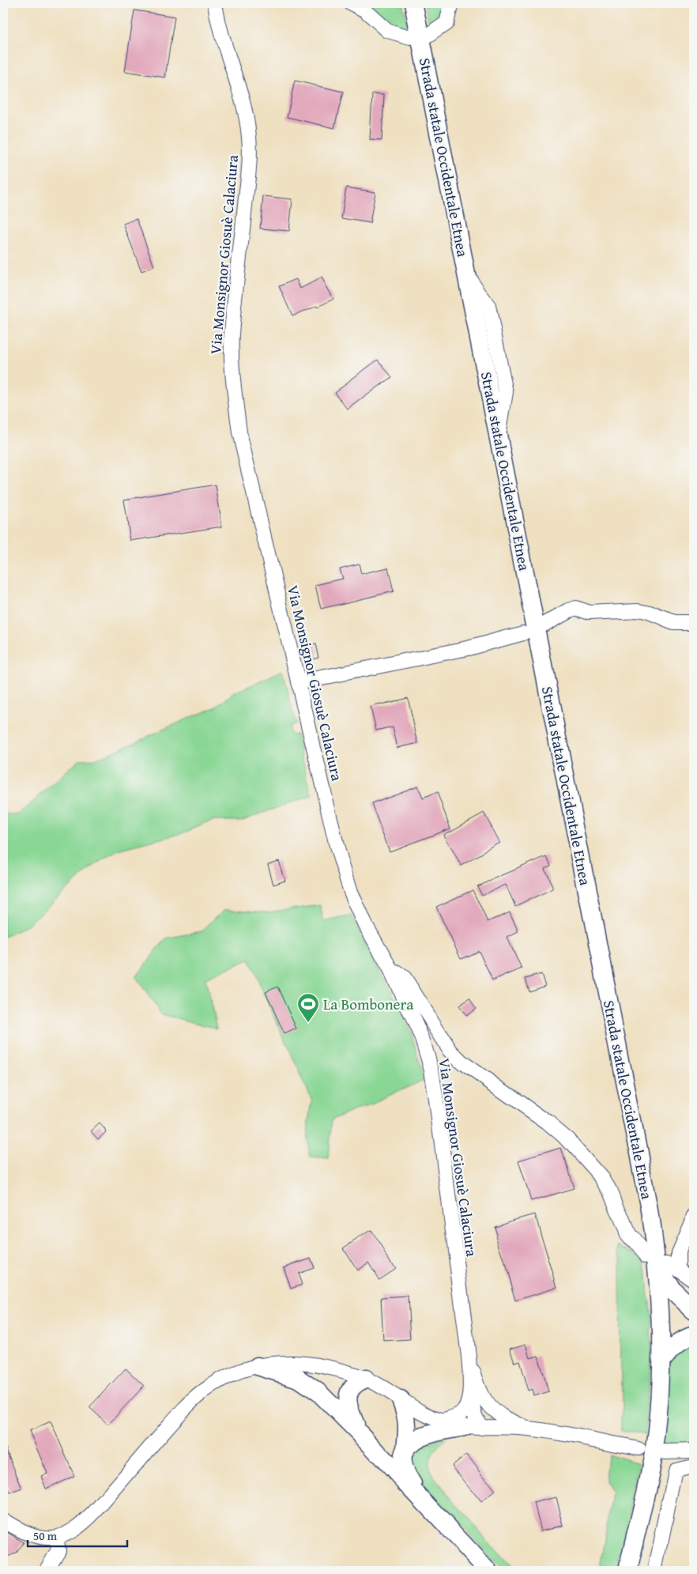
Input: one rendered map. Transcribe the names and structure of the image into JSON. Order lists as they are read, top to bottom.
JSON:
{
  "streets": {
    "main road": ["Strada statale Occidentale Etnea"],
    "street": ["Via Monsignor Giosuè Calaciura"]
  },
  "places": {
    "sports": ["La Bombonera"]
  },
  "scale_bar": "50 m"
}
